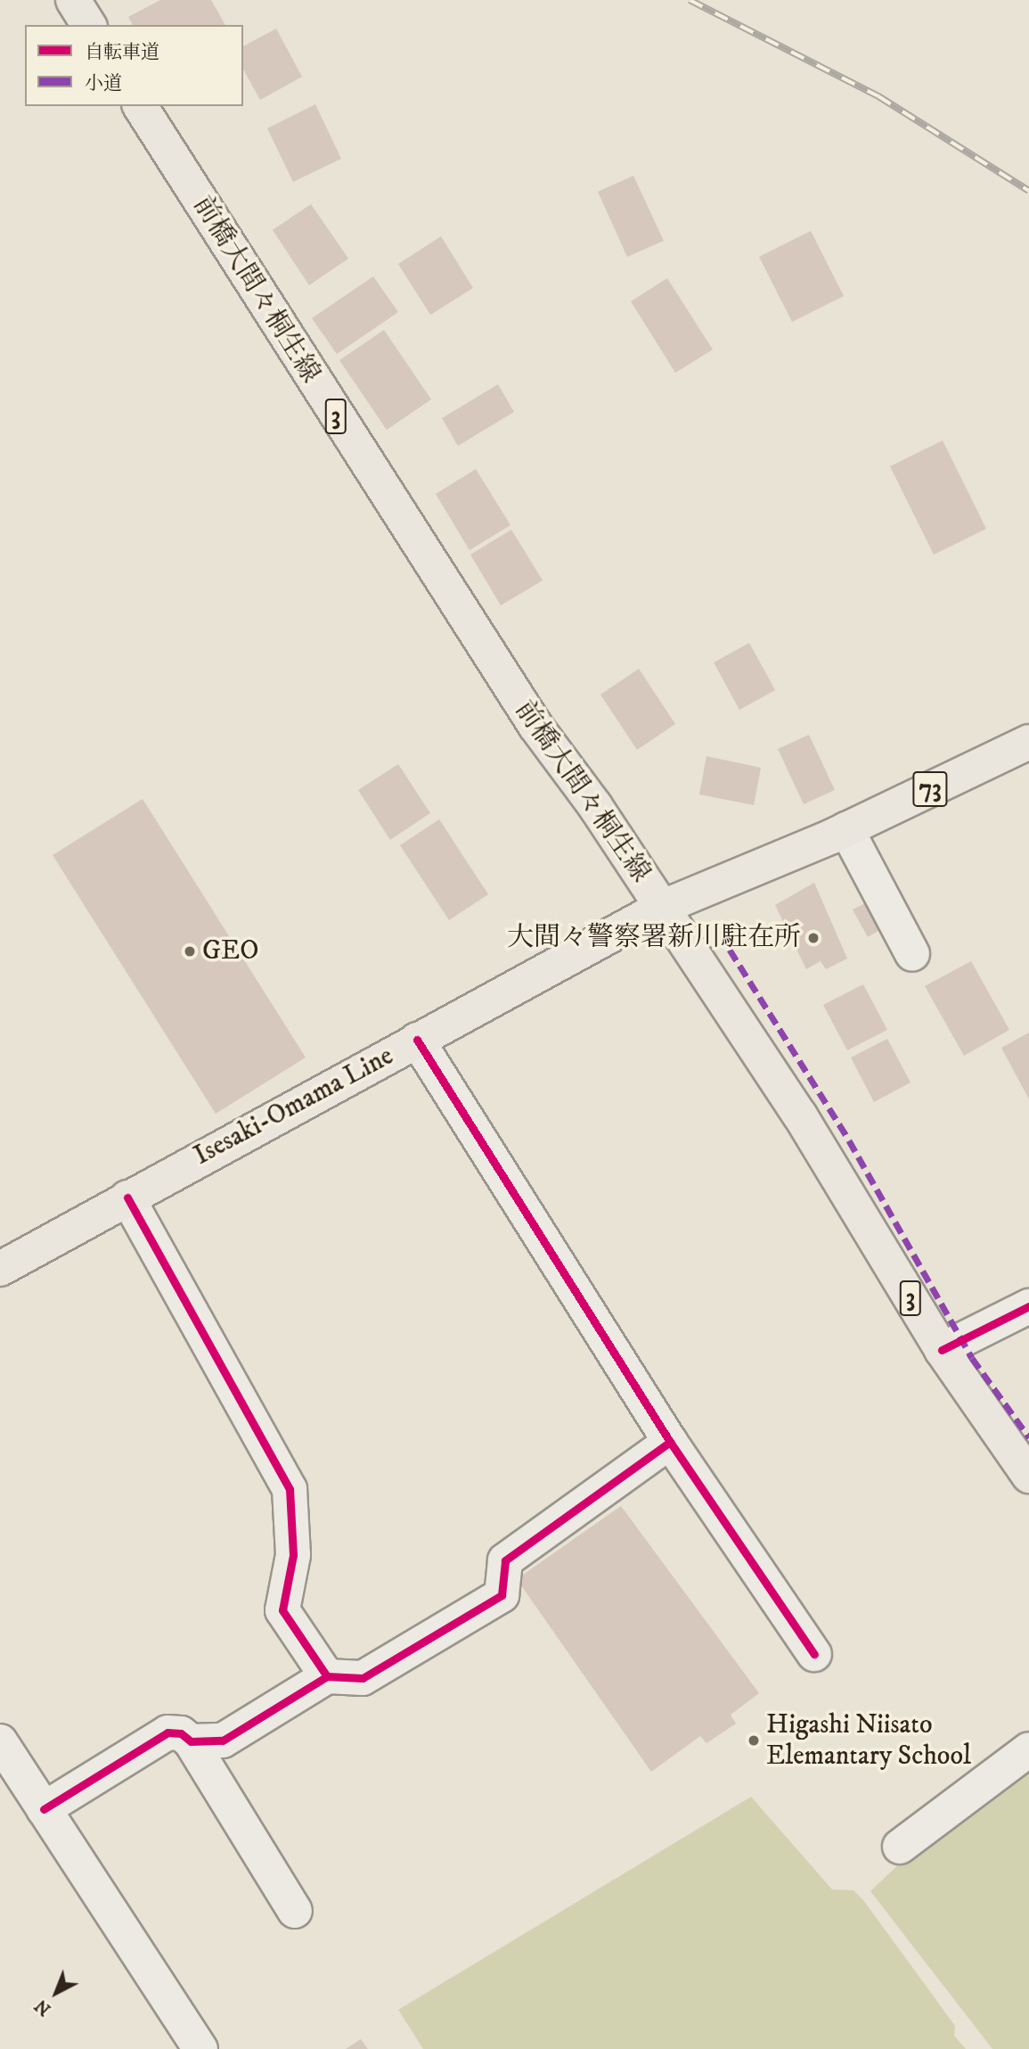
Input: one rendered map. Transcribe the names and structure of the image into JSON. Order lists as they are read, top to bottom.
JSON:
{
  "streets": {
    "main road": [
      "前橋大間々桐生線",
      "3",
      "73",
      "Isesaki-Omama Line"
    ]
  },
  "crossings": [
    ["前橋大間々桐生線", "Isesaki-Omama Line"]
  ],
  "places": ["大間々警察署新川駐在所", "GEO", "Higashi Niisato Elemantary School"],
  "legend": ["自転車道", "小道"],
  "north": "bottom left"
}
